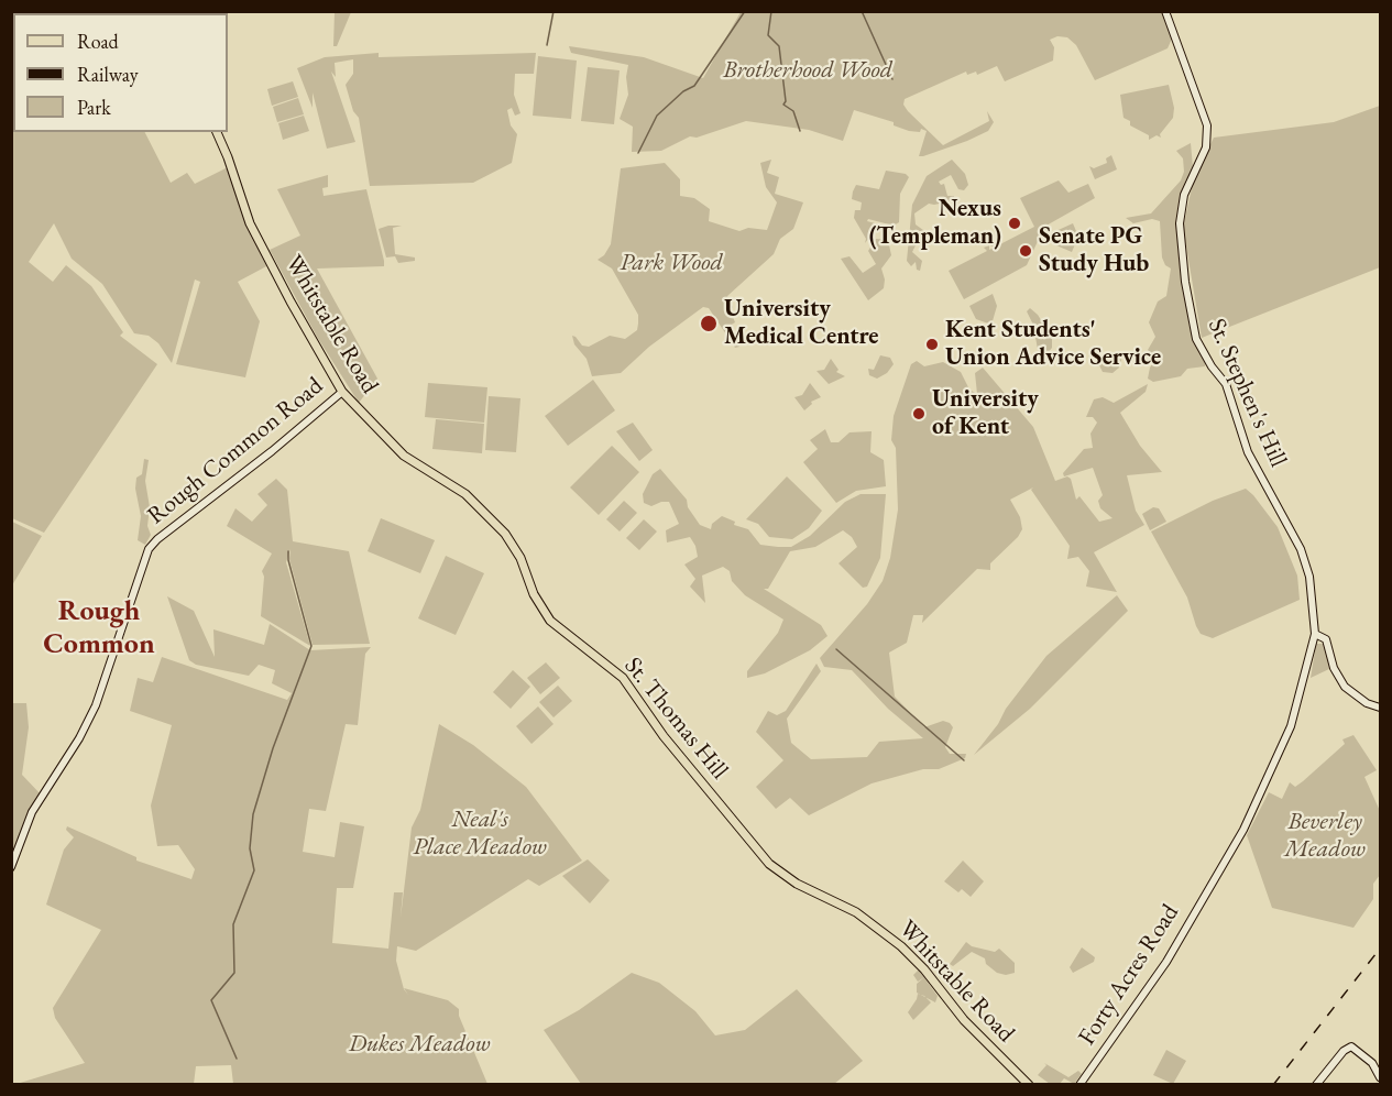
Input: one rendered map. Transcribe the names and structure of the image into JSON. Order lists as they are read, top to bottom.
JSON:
{
  "streets": {
    "main road": ["Whitstable Road", "St. Thomas Hill"],
    "street": ["St. Stephen's Hill", "Rough Common Road", "Forty Acres Road"]
  },
  "crossings": [
    ["Whitstable Road", "Rough Common Road"],
    ["Whitstable Road", "St. Thomas Hill"],
    ["St. Stephen's Hill", "Forty Acres Road"]
  ],
  "districts": ["Rough Common"],
  "parks": [
    "Brotherhood Wood",
    "Park Wood",
    "Neal's Place Meadow",
    "Beverley Meadow",
    "Dukes Meadow"
  ],
  "places": [
    "Nexus (Templeman)",
    "Senate PG Study Hub",
    "University Medical Centre",
    "Kent Students' Union Advice Service",
    "University of Kent"
  ],
  "legend": ["Road", "Railway", "Park"]
}
